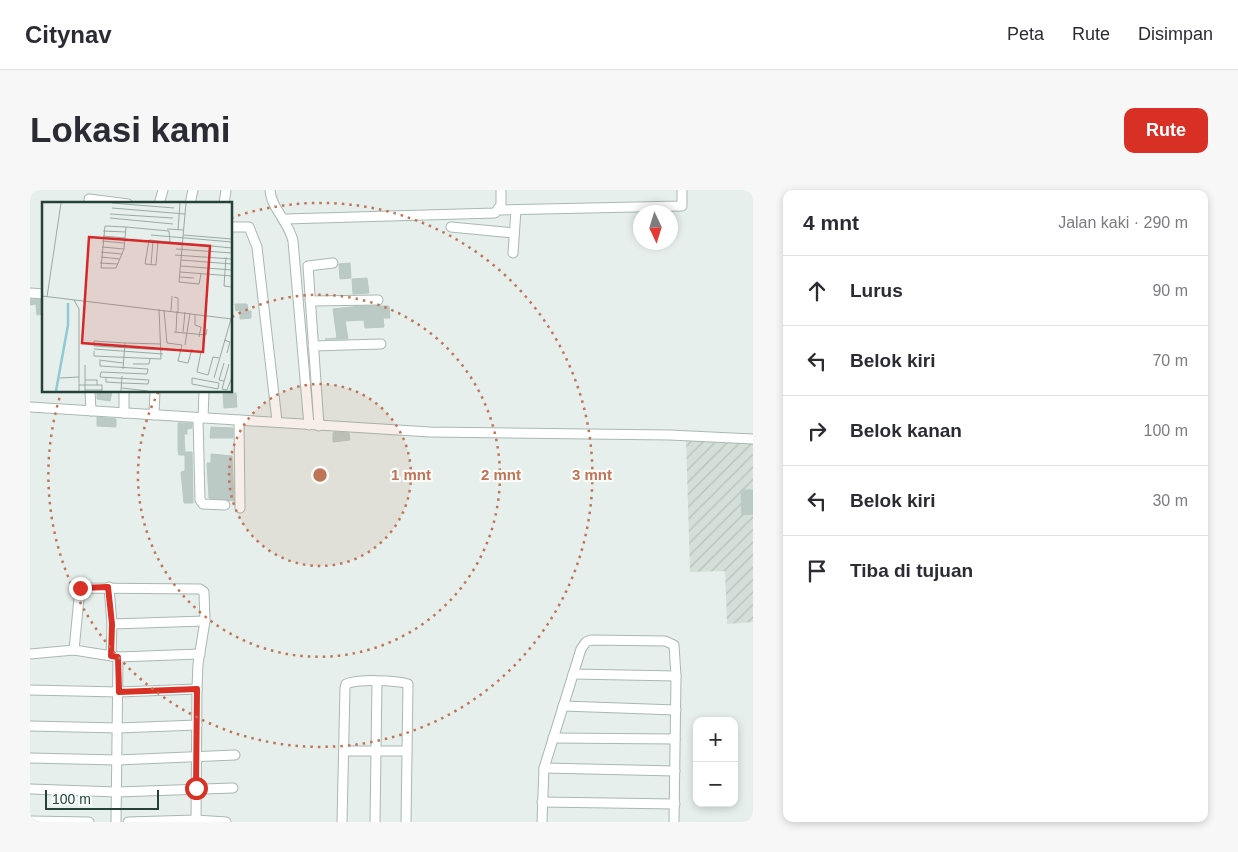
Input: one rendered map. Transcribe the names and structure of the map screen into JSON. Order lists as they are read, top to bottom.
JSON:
{
  "scale_bar": "100 m",
  "north": "bottom",
  "page": {
    "header": "Citynav",
    "nav": ["Peta", "Rute", "Disimpan"],
    "buttons": "Rute",
    "title": "Lokasi kami",
    "heading": ["4 mnt", "Jalan kaki · 290 m"],
    "list": [
      ["Lurus", "90 m"],
      ["Belok kiri", "70 m"],
      ["Belok kanan", "100 m"],
      ["Belok kiri", "30 m"],
      "Tiba di tujuan"
    ],
    "map_buttons": ["+", "−"],
    "scale": "100 m"
  },
  "rings": ["1 mnt", "2 mnt", "3 mnt"]
}
